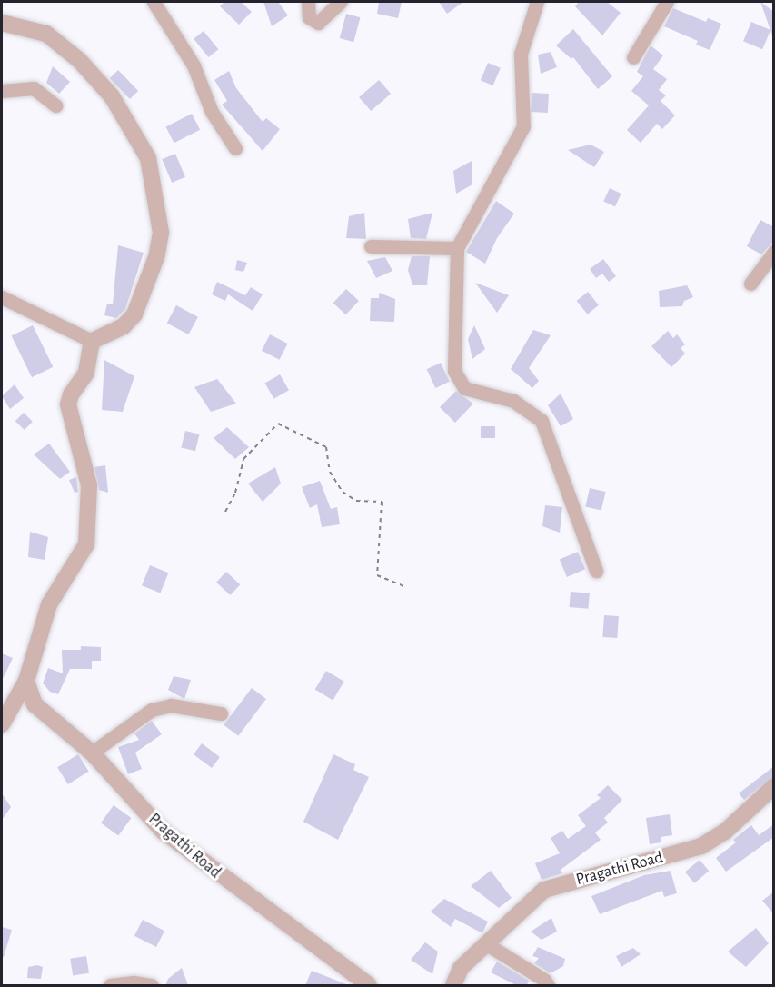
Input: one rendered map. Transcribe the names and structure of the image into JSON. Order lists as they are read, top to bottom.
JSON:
{
  "streets": {
    "street": ["Pragathi Road"]
  }
}
